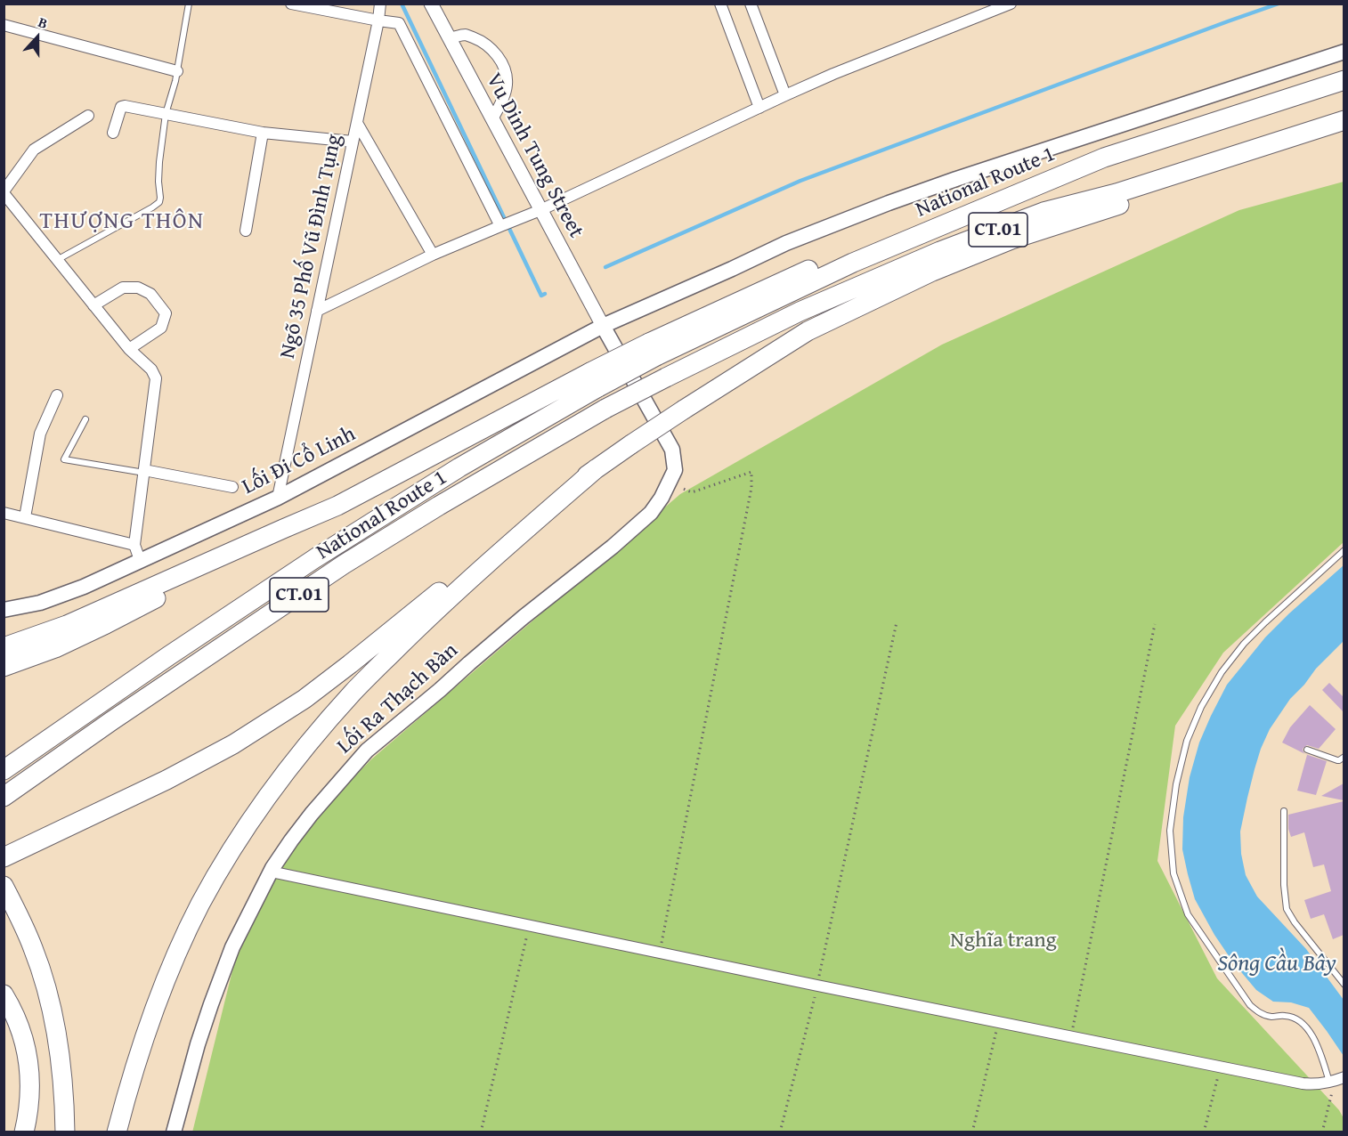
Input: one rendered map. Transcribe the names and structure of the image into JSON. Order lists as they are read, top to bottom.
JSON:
{
  "streets": {
    "highway": ["National Route 1", "CT.01"],
    "main road": ["Lối Đi Cổ Linh", "Lối Ra Thạch Bàn"],
    "street": ["Vu Dinh Tung Street", "Ngõ 35 Phố Vũ Đình Tụng"]
  },
  "crossings": [
    ["Vu Dinh Tung Street", "Lối Đi Cổ Linh"],
    ["Ngõ 35 Phố Vũ Đình Tụng", "Lối Đi Cổ Linh"]
  ],
  "districts": ["THƯỢNG THÔN"],
  "water": ["Sông Cầu Bây"],
  "parks": ["Nghĩa trang"],
  "north": "top"
}
